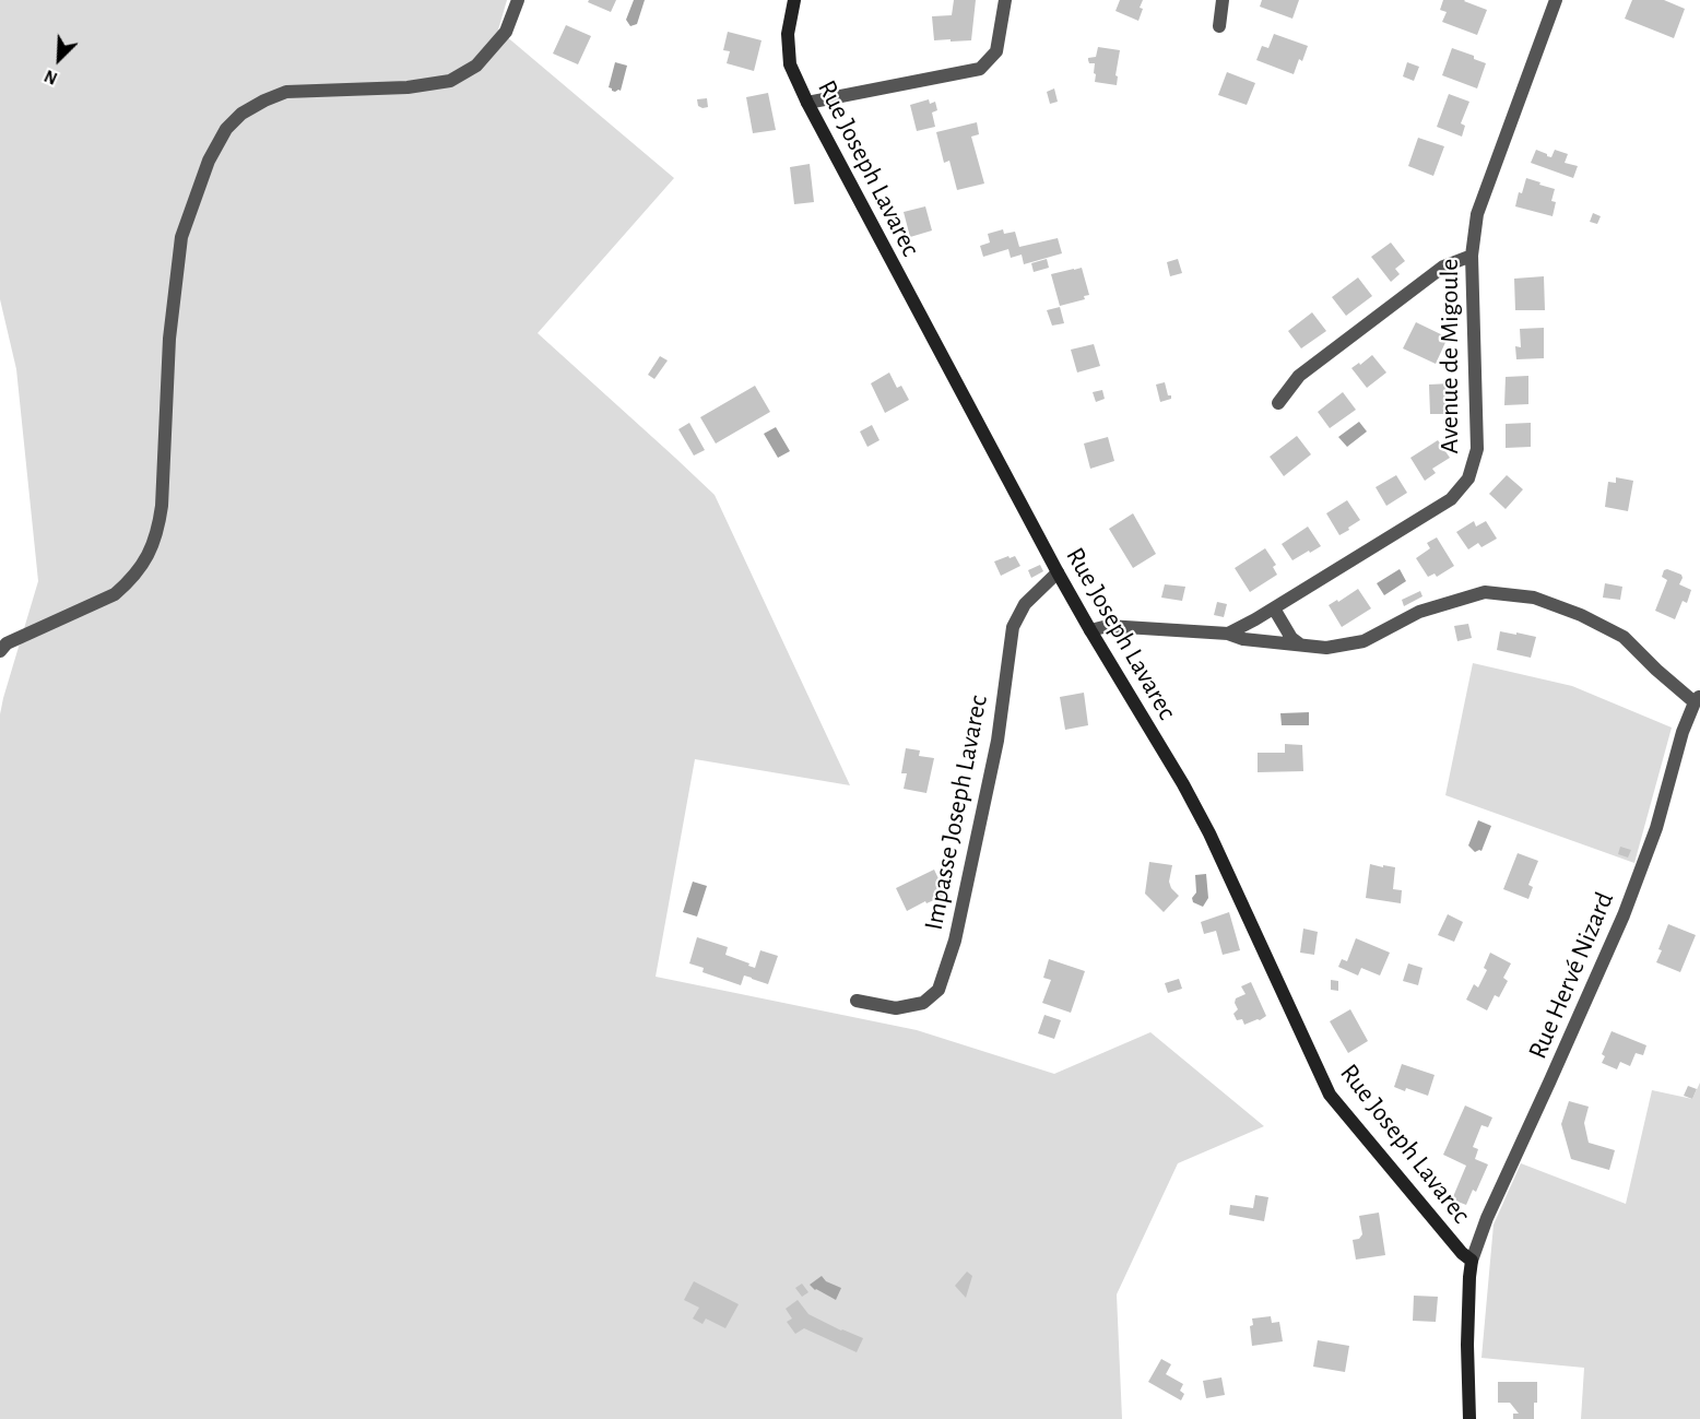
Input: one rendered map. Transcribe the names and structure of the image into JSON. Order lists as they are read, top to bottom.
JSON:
{
  "streets": {
    "street": [
      "Rue Joseph Lavarec",
      "Avenue de Migoule",
      "Impasse Joseph Lavarec",
      "Rue Hervé Nizard"
    ]
  },
  "crossings": [
    ["Rue Joseph Lavarec", "Impasse Joseph Lavarec"],
    ["Rue Joseph Lavarec", "Rue Hervé Nizard"]
  ],
  "north": "bottom left"
}
